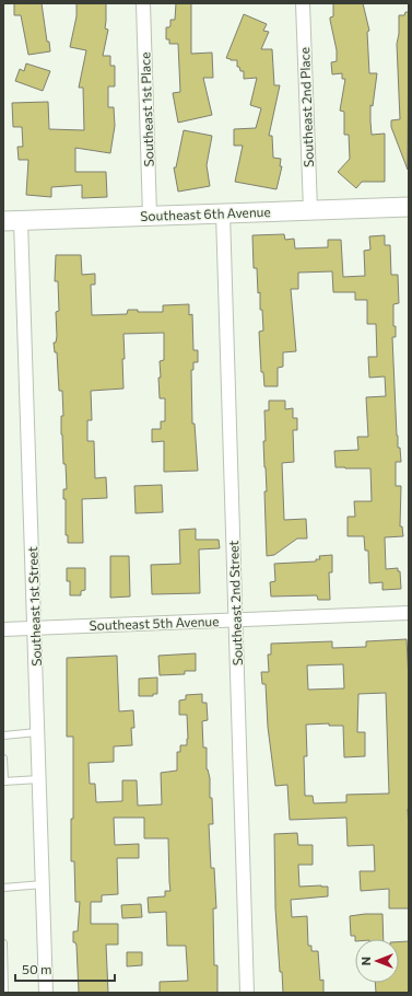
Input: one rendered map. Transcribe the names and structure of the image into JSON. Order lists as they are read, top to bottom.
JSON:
{
  "streets": {
    "street": [
      "Southeast 2nd Place",
      "Southeast 1st Place",
      "Southeast 6th Avenue",
      "Southeast 2nd Street",
      "Southeast 1st Street",
      "Southeast 5th Avenue"
    ]
  },
  "crossings": [
    ["Southeast 2nd Place", "Southeast 6th Avenue"],
    ["Southeast 1st Place", "Southeast 6th Avenue"],
    ["Southeast 6th Avenue", "Southeast 2nd Street"],
    ["Southeast 6th Avenue", "Southeast 1st Street"],
    ["Southeast 2nd Street", "Southeast 5th Avenue"],
    ["Southeast 1st Street", "Southeast 5th Avenue"]
  ],
  "scale_bar": "50 m",
  "north": "left"
}
